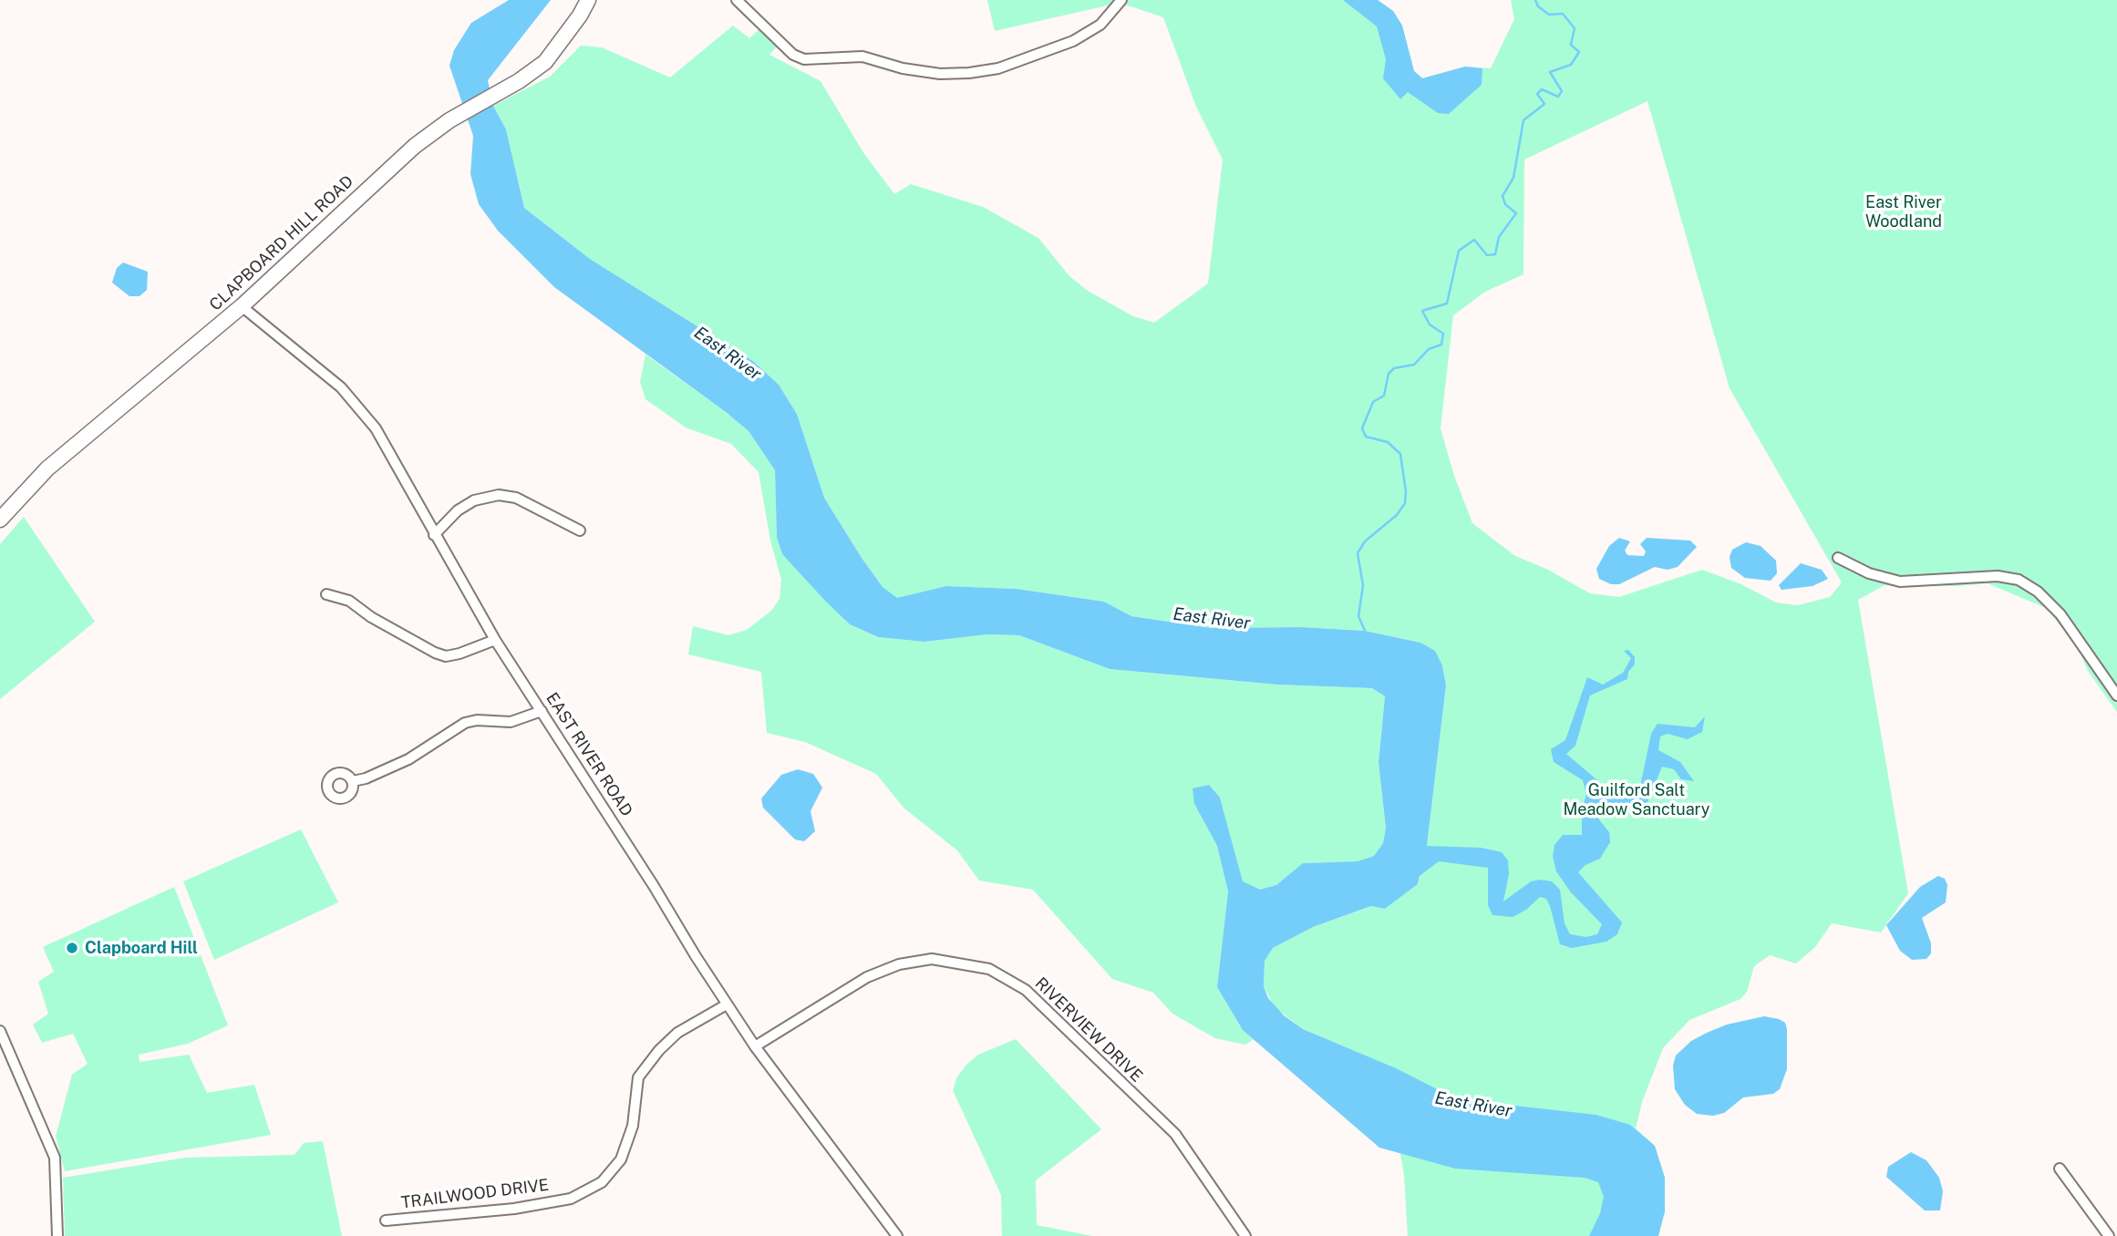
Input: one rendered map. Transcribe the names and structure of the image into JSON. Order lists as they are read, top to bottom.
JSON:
{
  "streets": {
    "street": [
      "CLAPBOARD HILL ROAD",
      "EAST RIVER ROAD",
      "RIVERVIEW DRIVE",
      "TRAILWOOD DRIVE"
    ]
  },
  "crossings": [
    ["CLAPBOARD HILL ROAD", "EAST RIVER ROAD"],
    ["EAST RIVER ROAD", "RIVERVIEW DRIVE"],
    ["EAST RIVER ROAD", "TRAILWOOD DRIVE"]
  ],
  "water": ["East River"],
  "parks": ["East River Woodland", "Guilford Salt Meadow Sanctuary"],
  "places": ["Clapboard Hill"]
}
